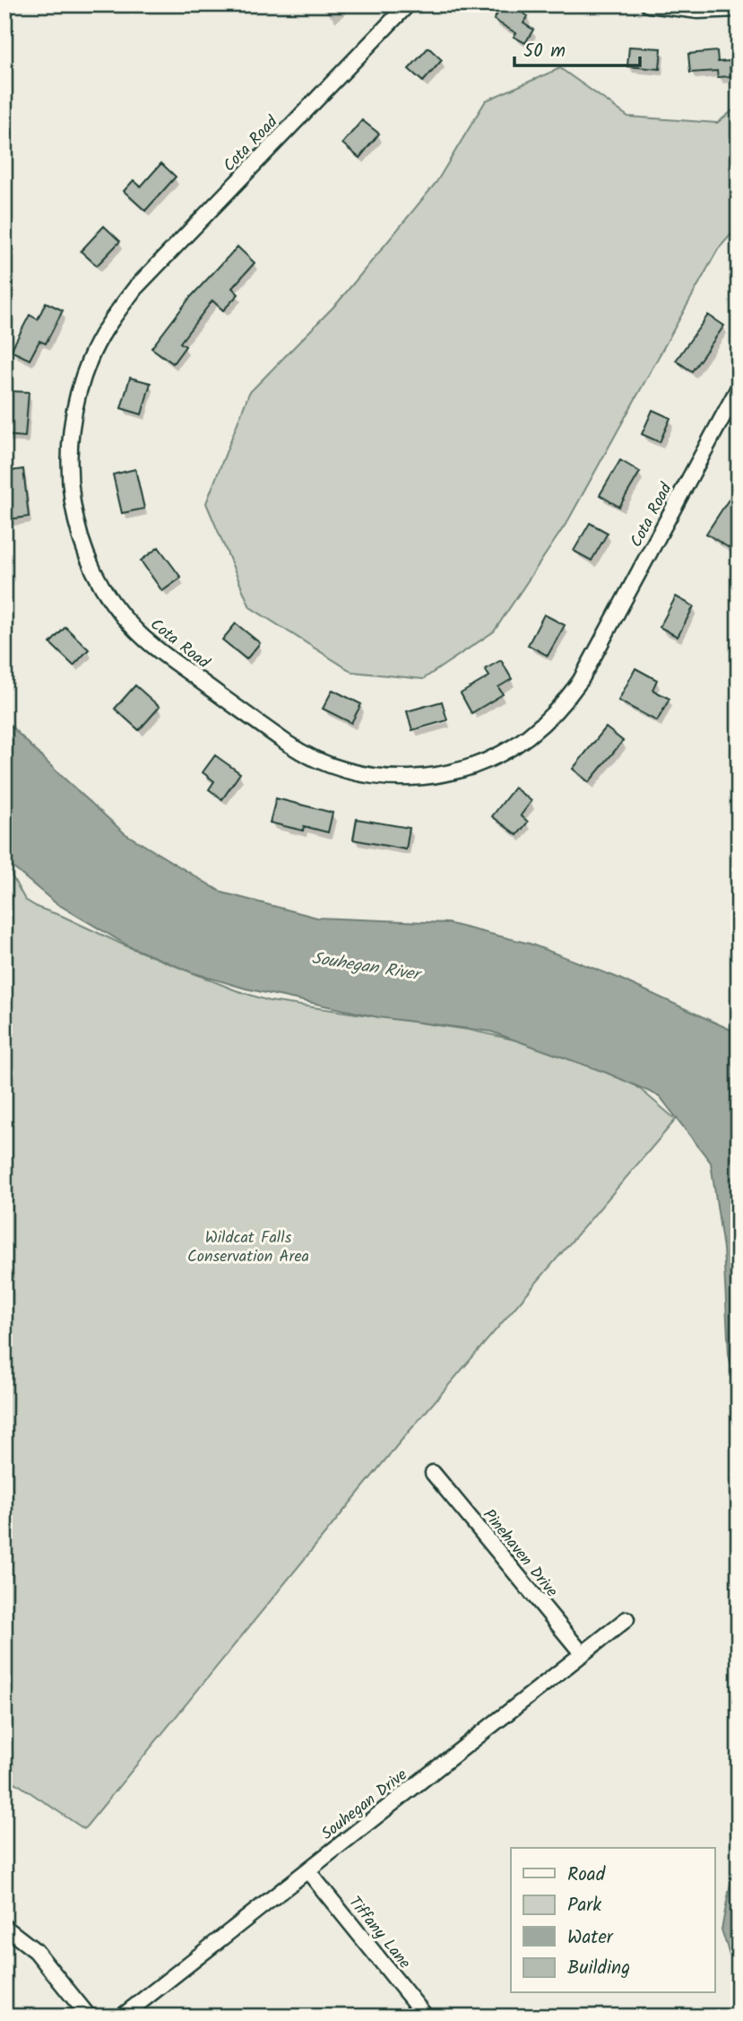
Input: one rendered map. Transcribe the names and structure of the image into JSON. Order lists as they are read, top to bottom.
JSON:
{
  "streets": {
    "street": [
      "Cota Road",
      "Pinehaven Drive",
      "Souhegan Drive",
      "Tiffany Lane"
    ]
  },
  "crossings": [
    ["Pinehaven Drive", "Souhegan Drive"],
    ["Souhegan Drive", "Tiffany Lane"]
  ],
  "water": ["Souhegan River"],
  "parks": ["Wildcat Falls Conservation Area"],
  "legend": [
    "Road",
    "Park",
    "Water",
    "Building"
  ],
  "scale_bar": "50 m"
}
